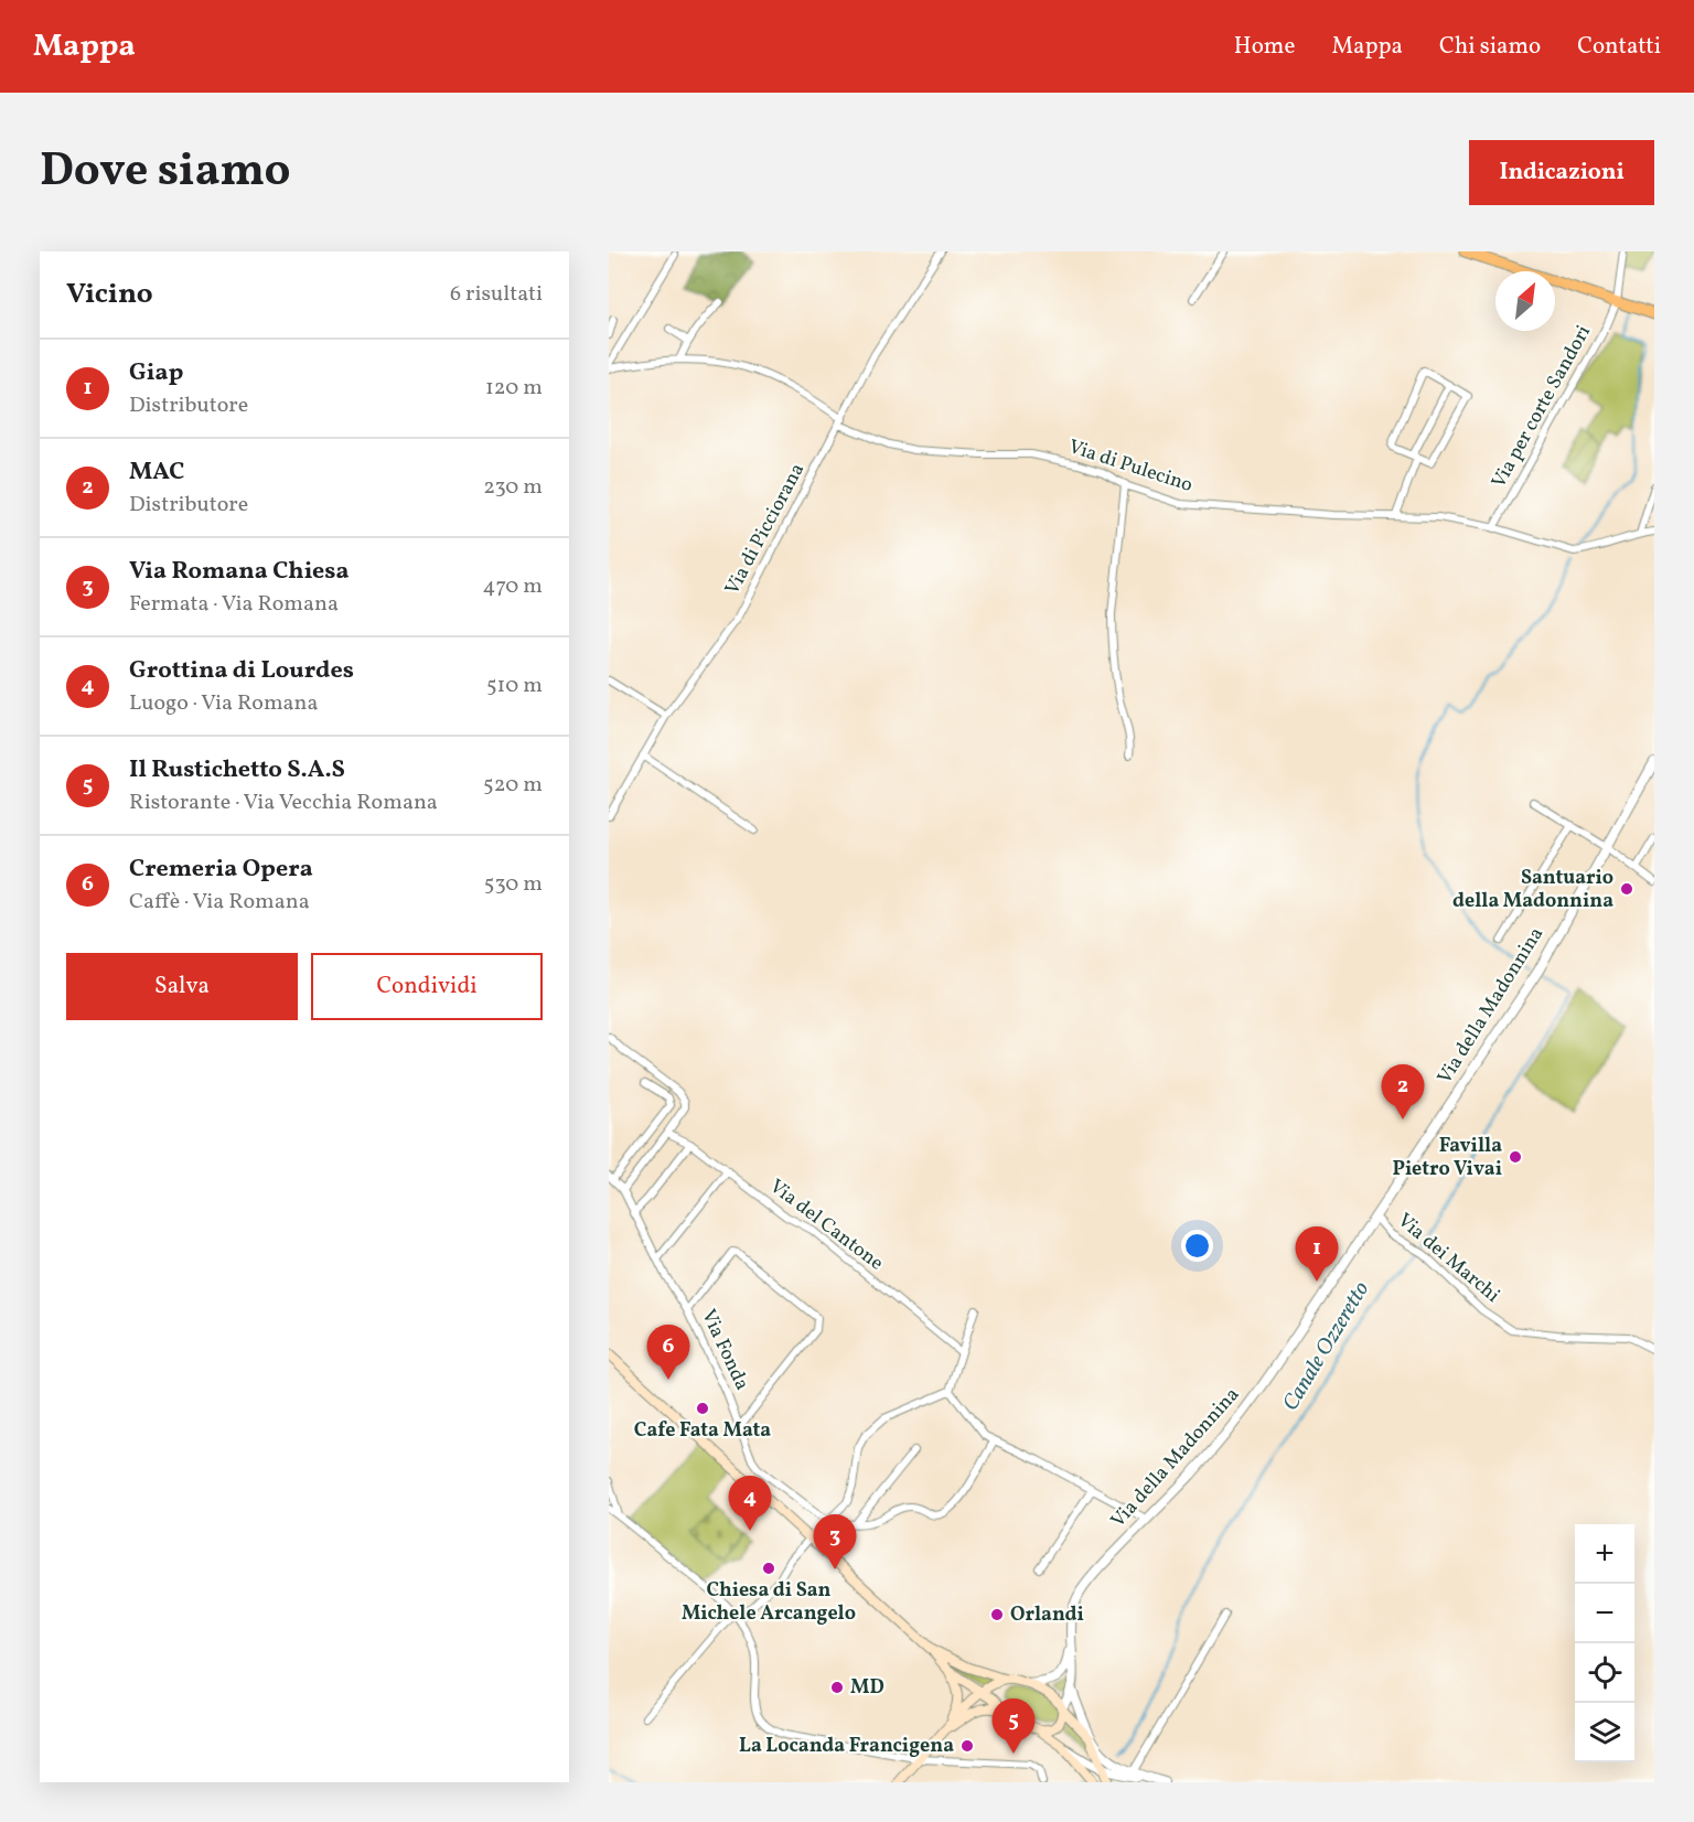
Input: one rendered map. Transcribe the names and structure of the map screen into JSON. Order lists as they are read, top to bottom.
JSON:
{
  "streets": {
    "street": [
      "Via per corte Sandori",
      "Via di Pulecino",
      "Via di Picciorana",
      "Via della Madonnina",
      "Via del Cantone",
      "Via dei Marchi",
      "Via Fonda"
    ]
  },
  "crossings": [
    ["Via per corte Sandori", "Via di Pulecino"],
    ["Via di Pulecino", "Via di Picciorana"],
    ["Via della Madonnina", "Via dei Marchi"]
  ],
  "water": ["Canale Ozzeretto"],
  "places": [
    "Santuario della Madonnina",
    "Favilla Pietro Vivai",
    "Cafe Fata Mata",
    "Chiesa di San Michele Arcangelo",
    "Orlandi",
    "MD",
    "La Locanda Francigena"
  ],
  "north": "top right",
  "page": {
    "header": "Mappa",
    "nav": [
      "Home",
      "Mappa",
      "Chi siamo",
      "Contatti"
    ],
    "title": "Dove siamo",
    "buttons": [
      "Indicazioni",
      ["Salva", "Condividi"]
    ],
    "heading": ["Vicino", "6 risultati"],
    "list": [
      {
        "mark": "1",
        "name": "Giap",
        "note": "Distributore",
        "value": "120 m"
      },
      {
        "mark": "2",
        "name": "MAC",
        "note": "Distributore",
        "value": "230 m"
      },
      {
        "mark": "3",
        "name": "Via Romana Chiesa",
        "note": "Fermata · Via Romana",
        "value": "470 m"
      },
      {
        "mark": "4",
        "name": "Grottina di Lourdes",
        "note": "Luogo · Via Romana",
        "value": "510 m"
      },
      {
        "mark": "5",
        "name": "Il Rustichetto S.A.S",
        "note": "Ristorante · Via Vecchia Romana",
        "value": "520 m"
      },
      {
        "mark": "6",
        "name": "Cremeria Opera",
        "note": "Caffè · Via Romana",
        "value": "530 m"
      }
    ],
    "pins": [
      "2",
      "1",
      "6",
      "4",
      "3",
      "5"
    ],
    "map_buttons": ["+", "−"]
  }
}
